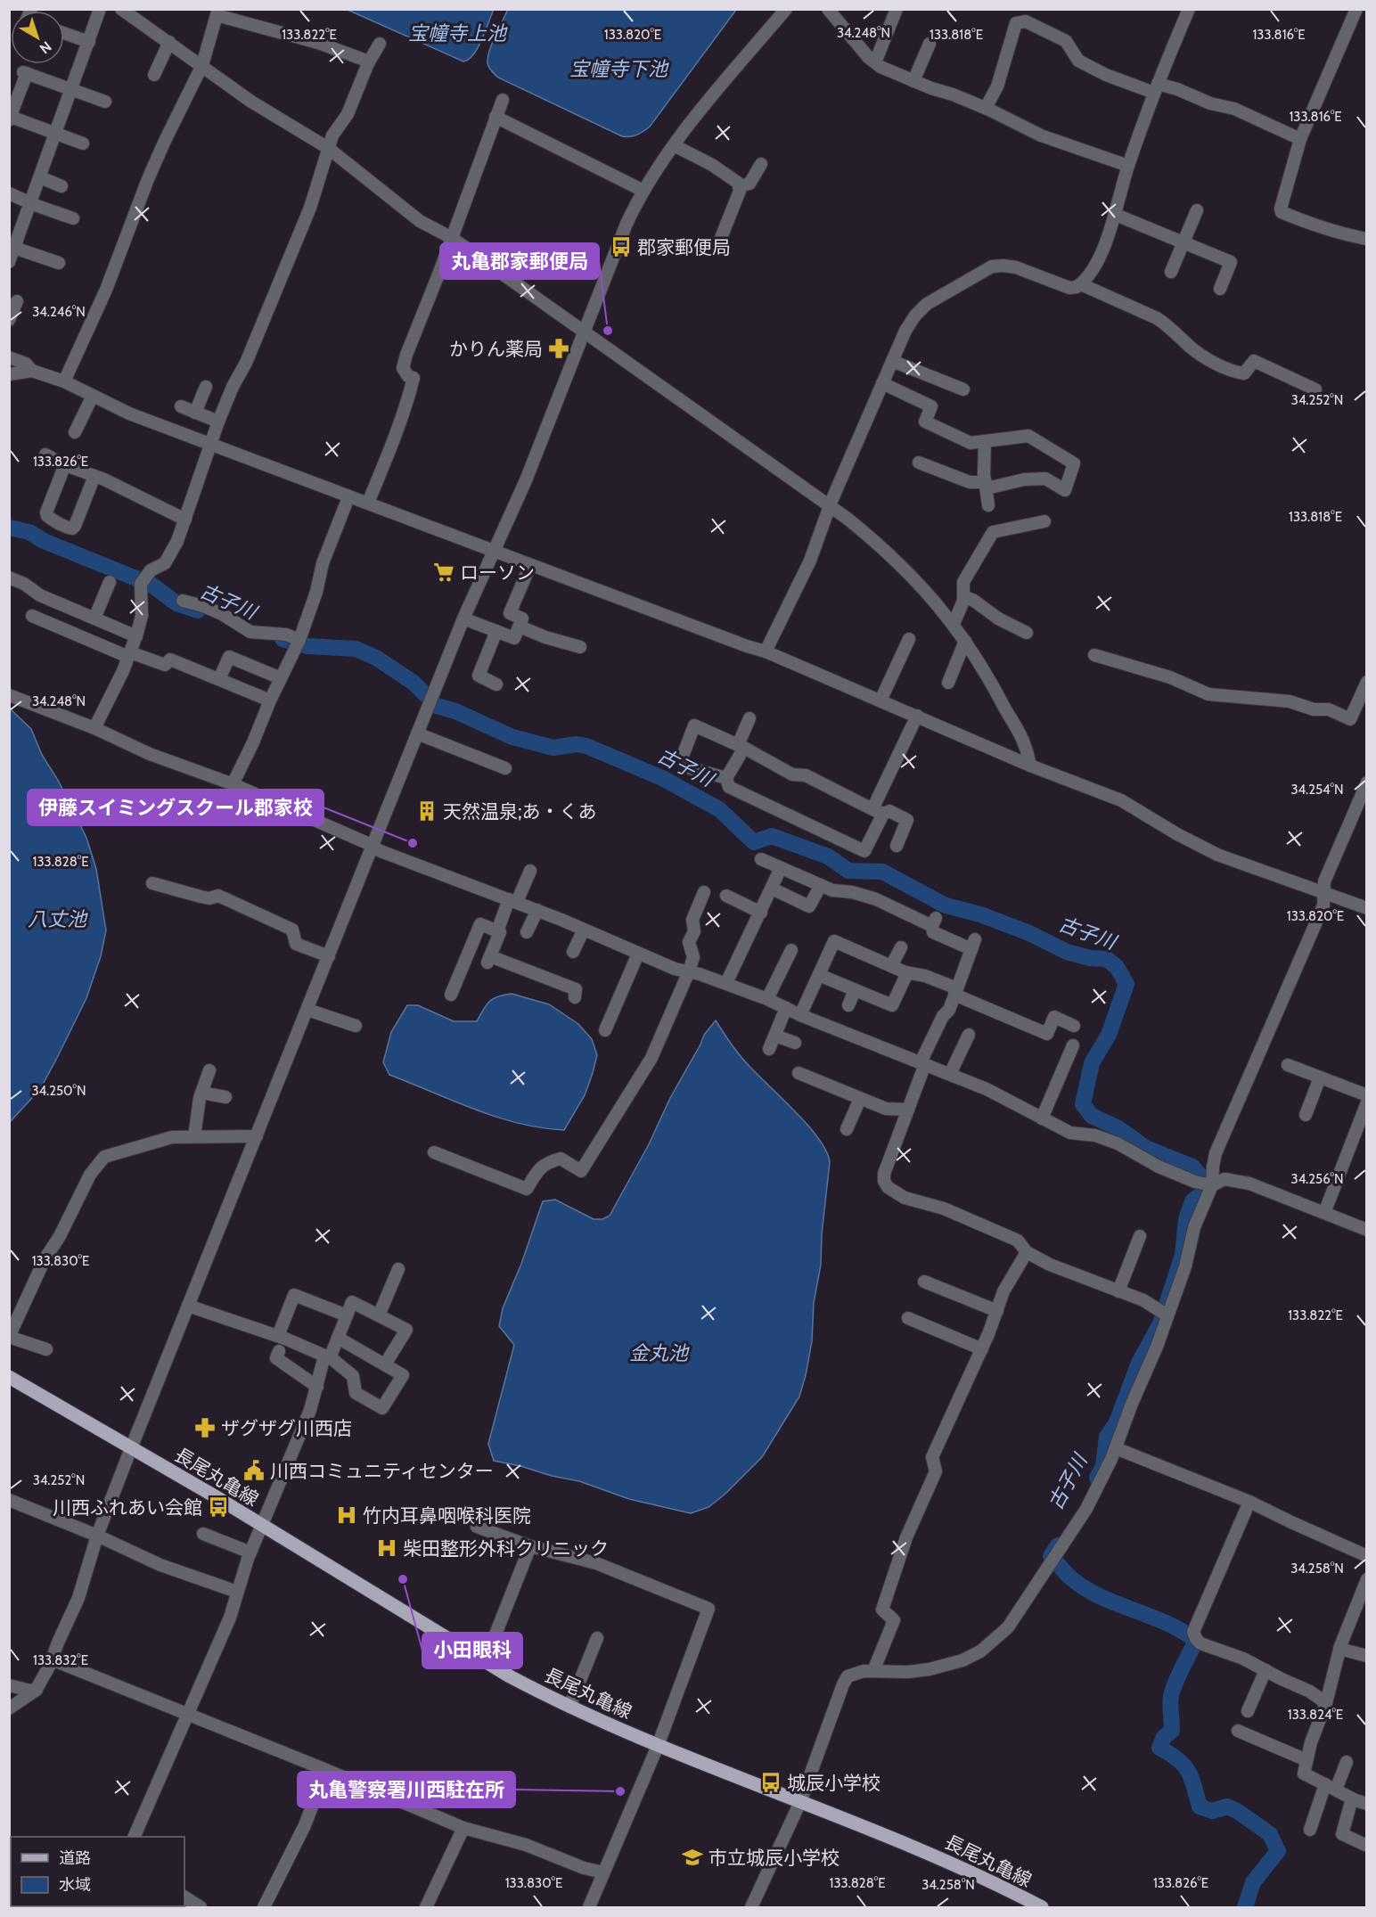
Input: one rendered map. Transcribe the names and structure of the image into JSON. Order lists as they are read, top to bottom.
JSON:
{
  "streets": {
    "main road": ["長尾丸亀線"]
  },
  "water": [
    "宝幢寺上池",
    "宝幢寺下池",
    "古子川",
    "八丈池",
    "金丸池"
  ],
  "places": {
    "bus stop": ["郡家郵便局", "川西ふれあい会館", "城辰小学校"],
    "other": [
      "丸亀郡家郵便局",
      "伊藤スイミングスクール郡家校",
      "小田眼科",
      "丸亀警察署川西駐在所"
    ],
    "pharmacy": ["かりん薬局", "ザグザグ川西店"],
    "supermarket": ["ローソン"],
    "building": ["天然温泉;あ・くあ"],
    "public building": ["川西コミュニティセンター"],
    "hospital": ["竹内耳鼻咽喉科医院", "柴田整形外科クリニック"],
    "school or university": ["市立城辰小学校"]
  },
  "legend": ["道路", "水域"],
  "north": "bottom right",
  "coordinates": [
    "34.248°N",
    "133.822°E",
    "133.820°E",
    "133.818°E",
    "133.816°E",
    "34.246°N",
    "34.252°N",
    "133.826°E",
    "34.254°N",
    "133.828°E",
    "34.250°N",
    "34.256°N",
    "133.830°E",
    "34.258°N",
    "133.832°E",
    "133.824°E"
  ]
}
